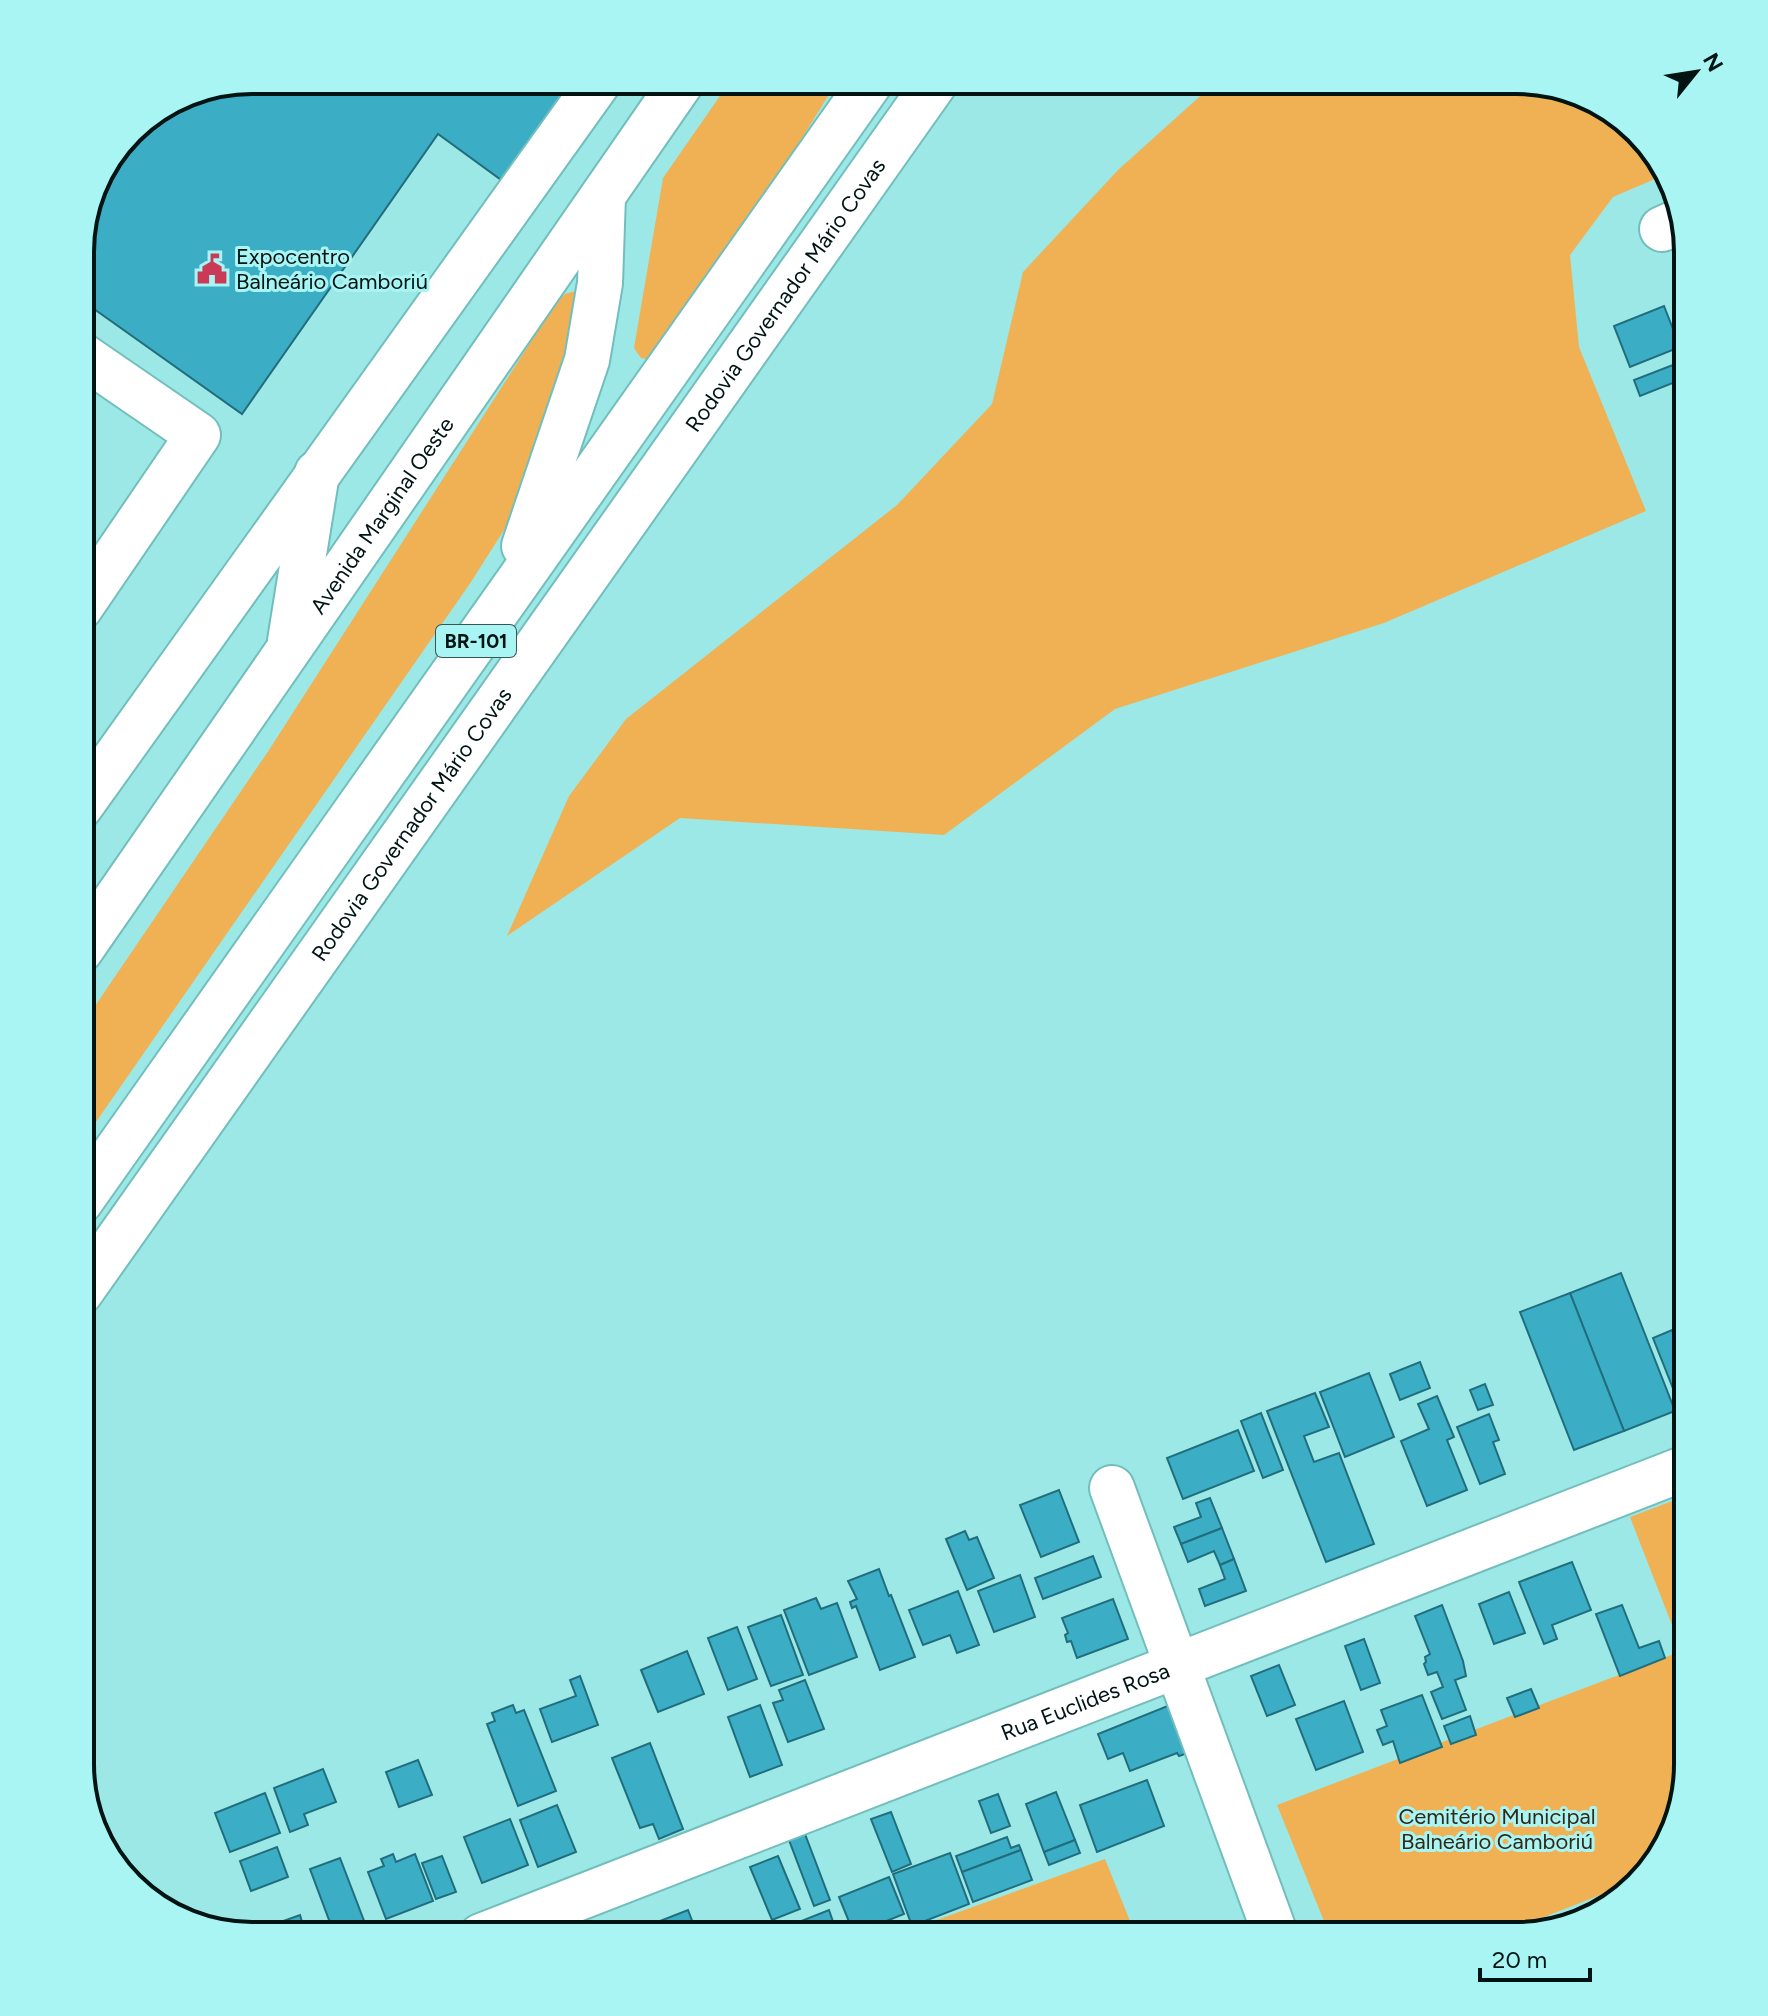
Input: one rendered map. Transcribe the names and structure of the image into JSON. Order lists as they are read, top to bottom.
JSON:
{
  "streets": {
    "main road": [
      "Rodovia Governador Mário Covas",
      "Avenida Marginal Oeste",
      "BR-101",
      "Rua Euclides Rosa"
    ]
  },
  "parks": ["Cemitério Municipal Balneário Camboriú"],
  "places": {
    "public building": ["Expocentro Balneário Camboriú"]
  },
  "scale_bar": "20 m",
  "north": "top right"
}
